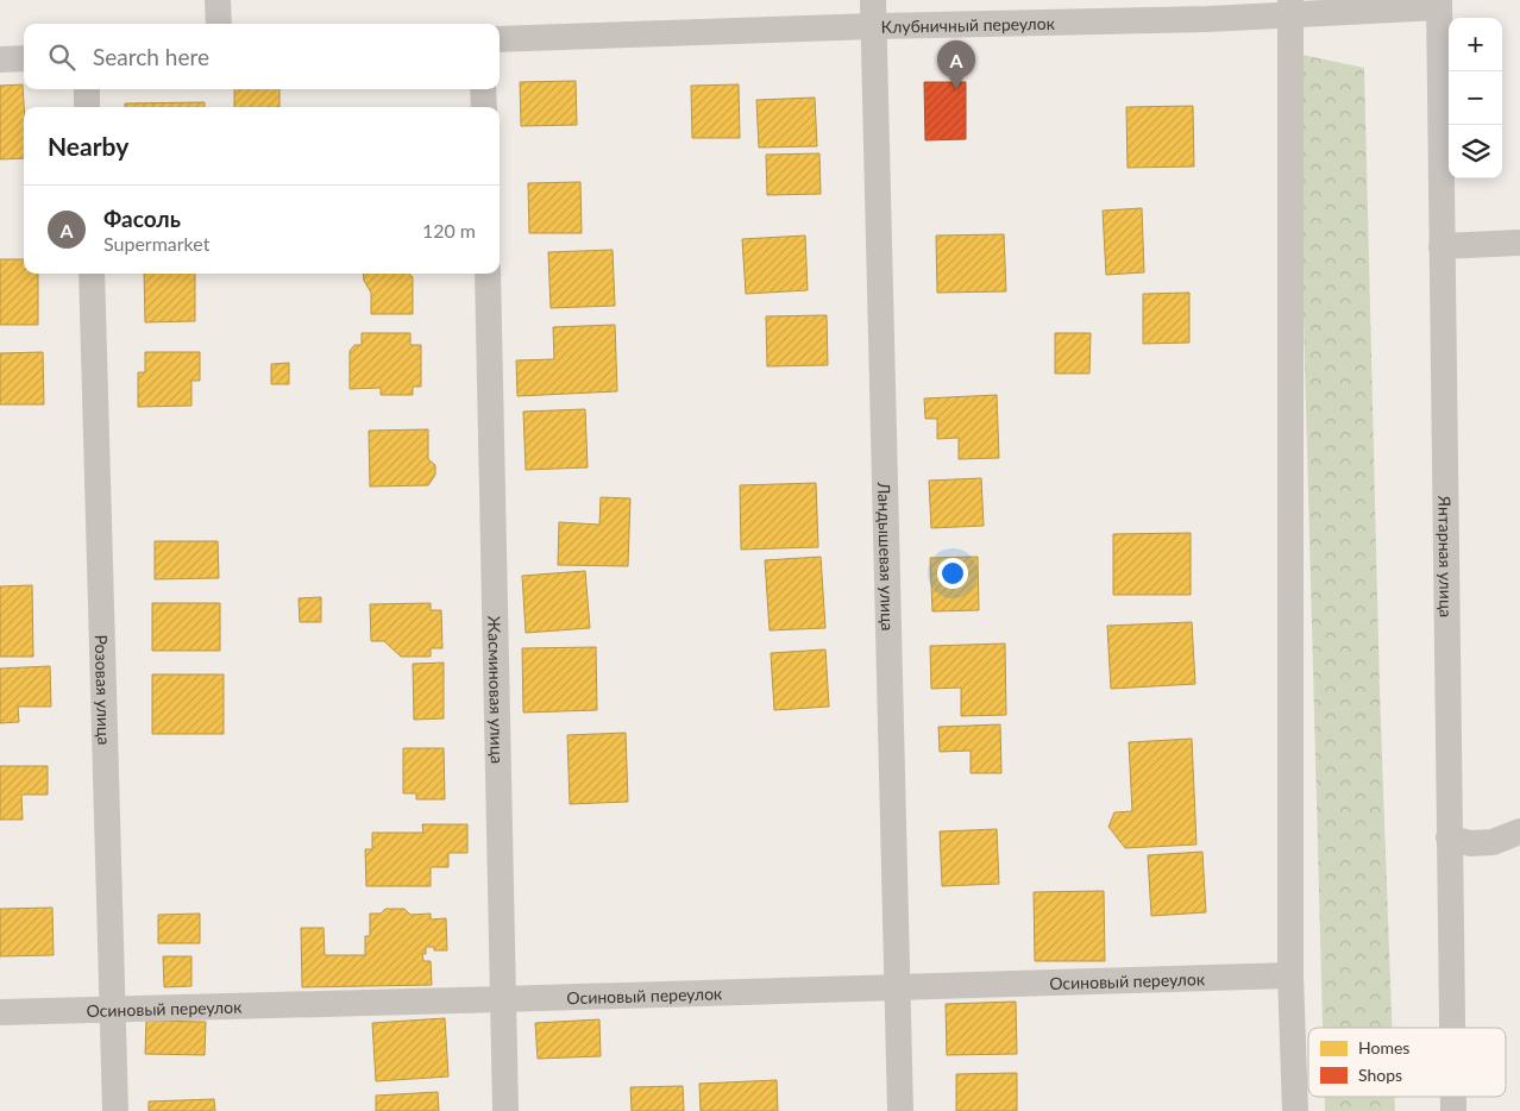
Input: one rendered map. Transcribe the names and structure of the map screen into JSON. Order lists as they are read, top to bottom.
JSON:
{
  "streets": {
    "street": [
      "Клубничный переулок",
      "Ландышевая улица",
      "Янтарная улица",
      "Розовая улица",
      "Жасминовая улица",
      "Осиновый переулок"
    ]
  },
  "crossings": [
    ["Клубничный переулок", "Ландышевая улица"],
    ["Клубничный переулок", "Янтарная улица"],
    ["Ландышевая улица", "Осиновый переулок"],
    ["Розовая улица", "Осиновый переулок"],
    ["Жасминовая улица", "Осиновый переулок"]
  ],
  "legend": ["Homes", "Shops"],
  "page": {
    "map_buttons": ["+", "−"],
    "search": "Search here",
    "pins": "A",
    "heading": "Nearby",
    "list": [
      {
        "mark": "A",
        "name": "Фасоль",
        "note": "Supermarket",
        "value": "120 m"
      }
    ]
  }
}
